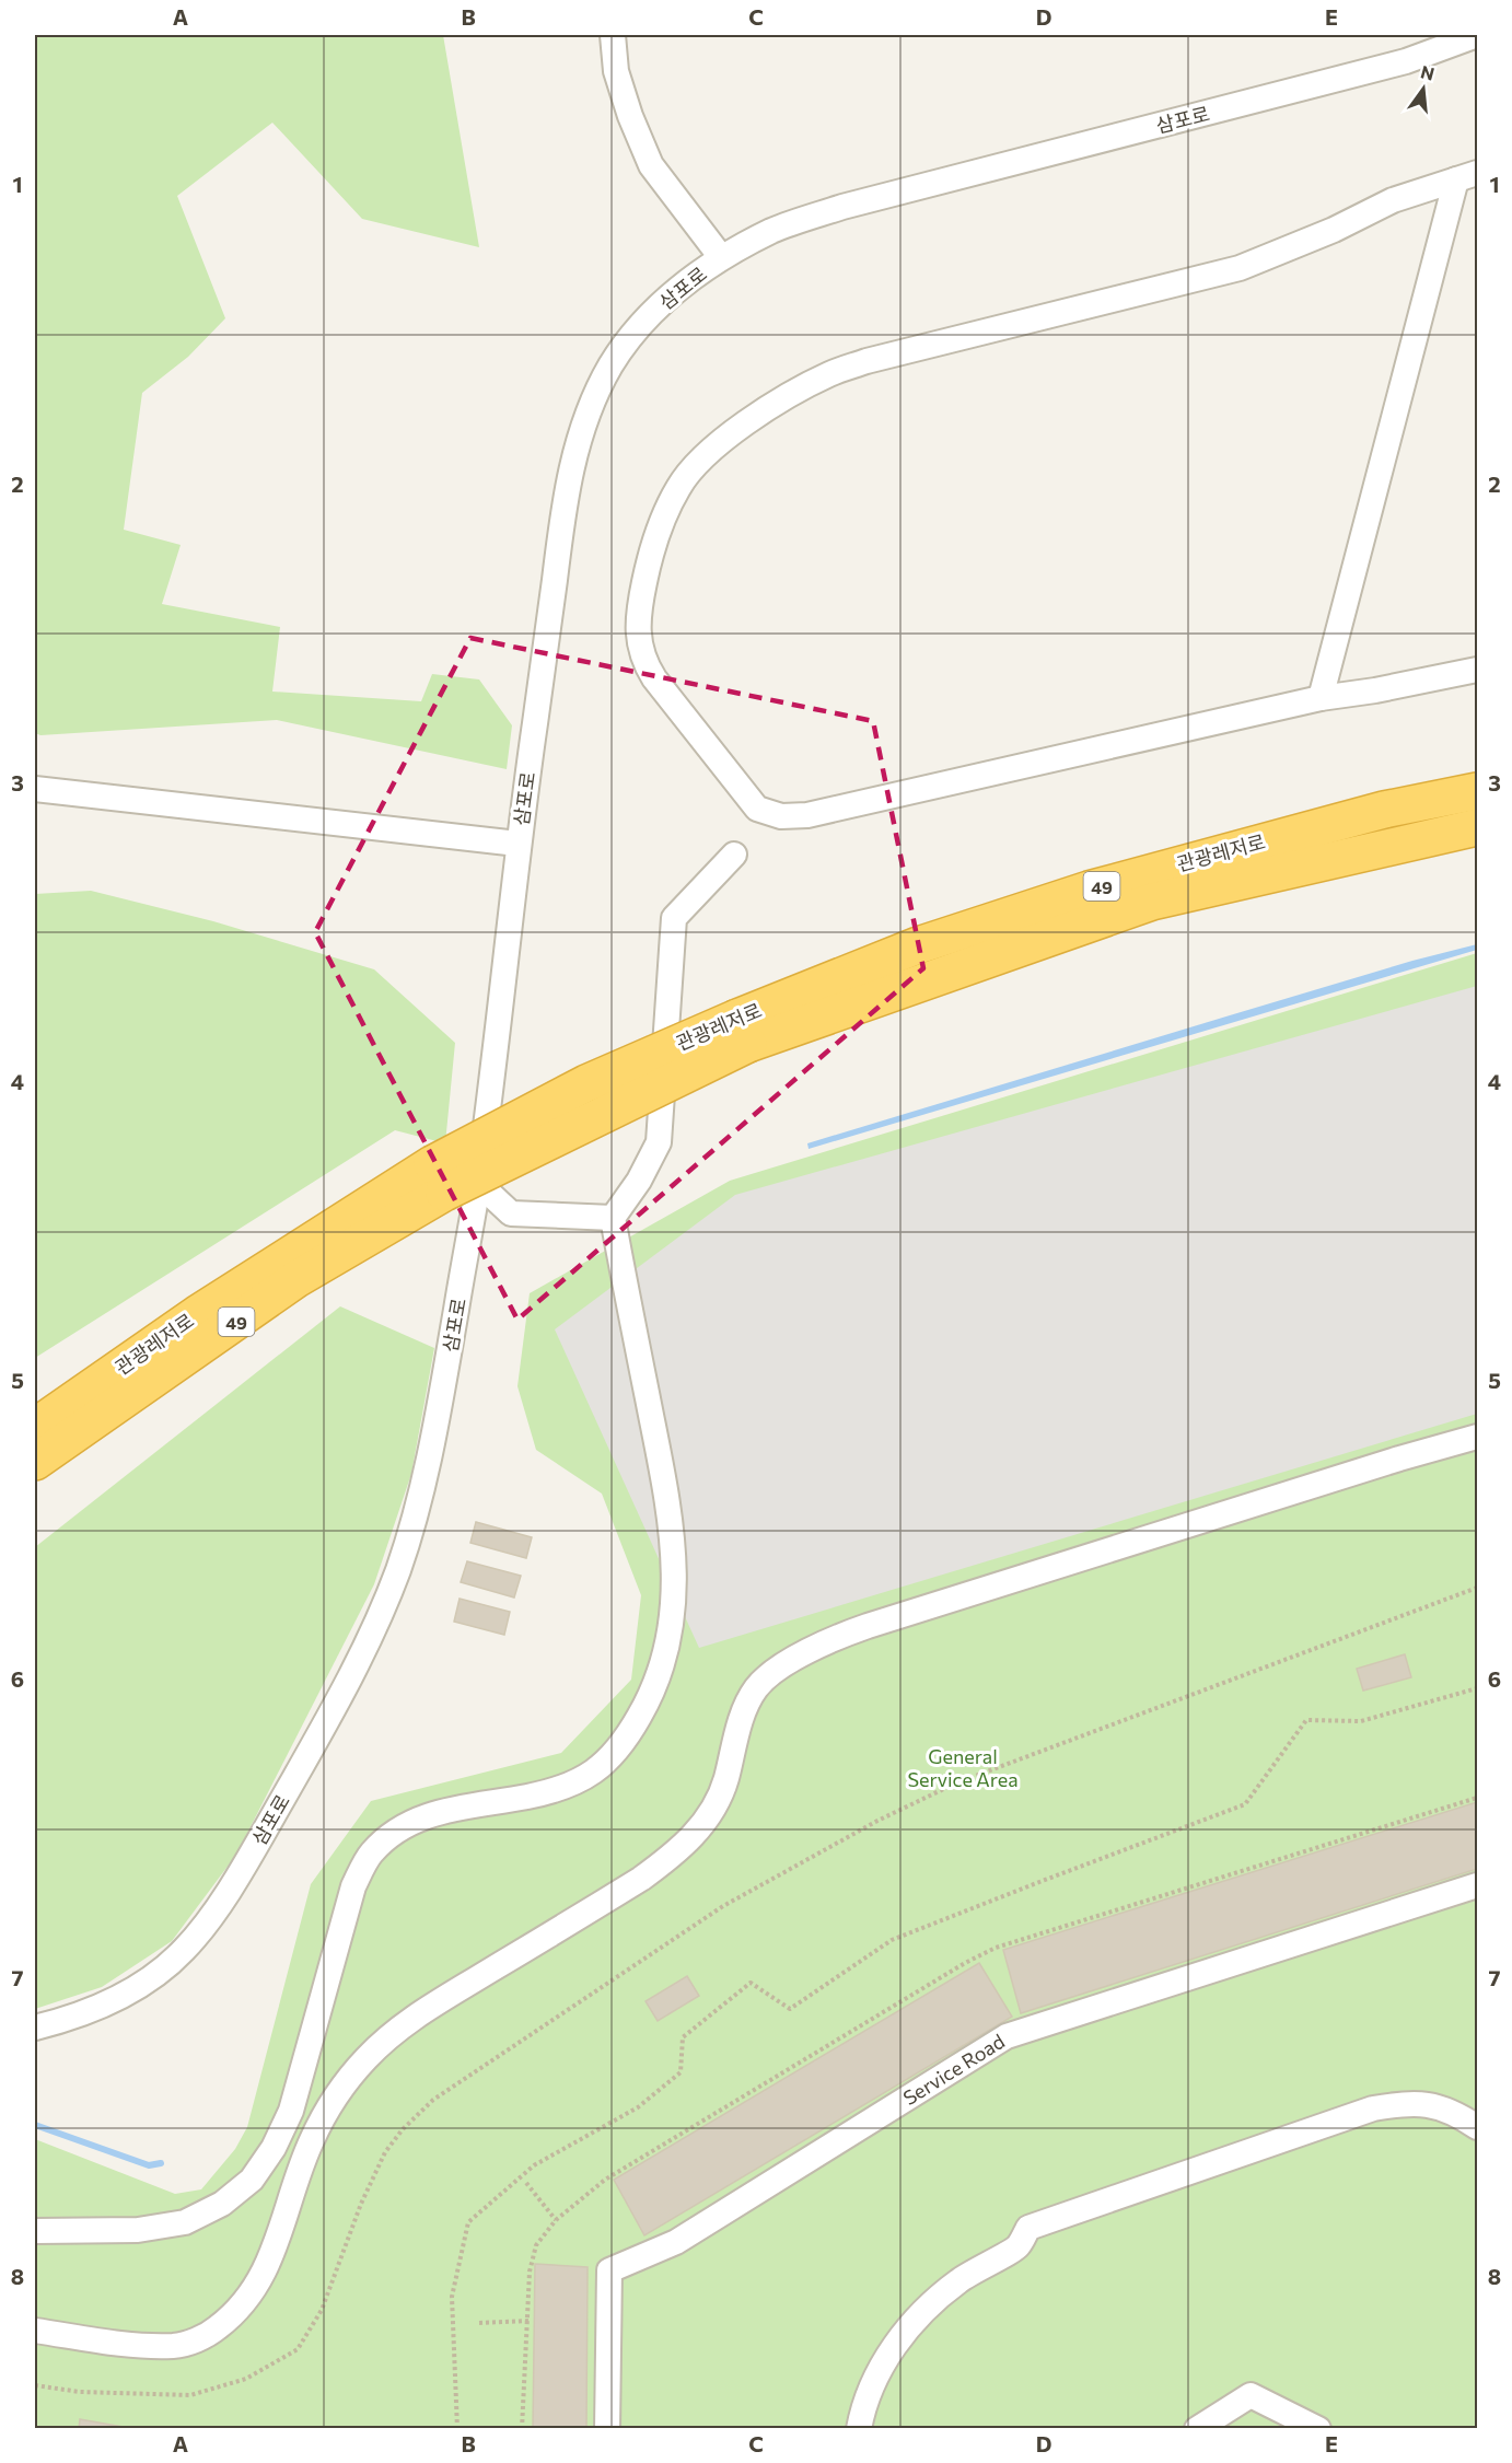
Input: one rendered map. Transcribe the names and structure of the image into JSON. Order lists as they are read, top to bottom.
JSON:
{
  "streets": {
    "highway": ["관광레저로", "49"],
    "street": ["삼포로", "Service Road"]
  },
  "crossings": [
    ["삼포로", "관광레저로"]
  ],
  "parks": ["General Service Area"],
  "north": "top",
  "grid": {
    "columns": [
      "A",
      "B",
      "C",
      "D",
      "E"
    ],
    "rows": [
      "1",
      "2",
      "3",
      "4",
      "5",
      "6",
      "7",
      "8"
    ]
  }
}
